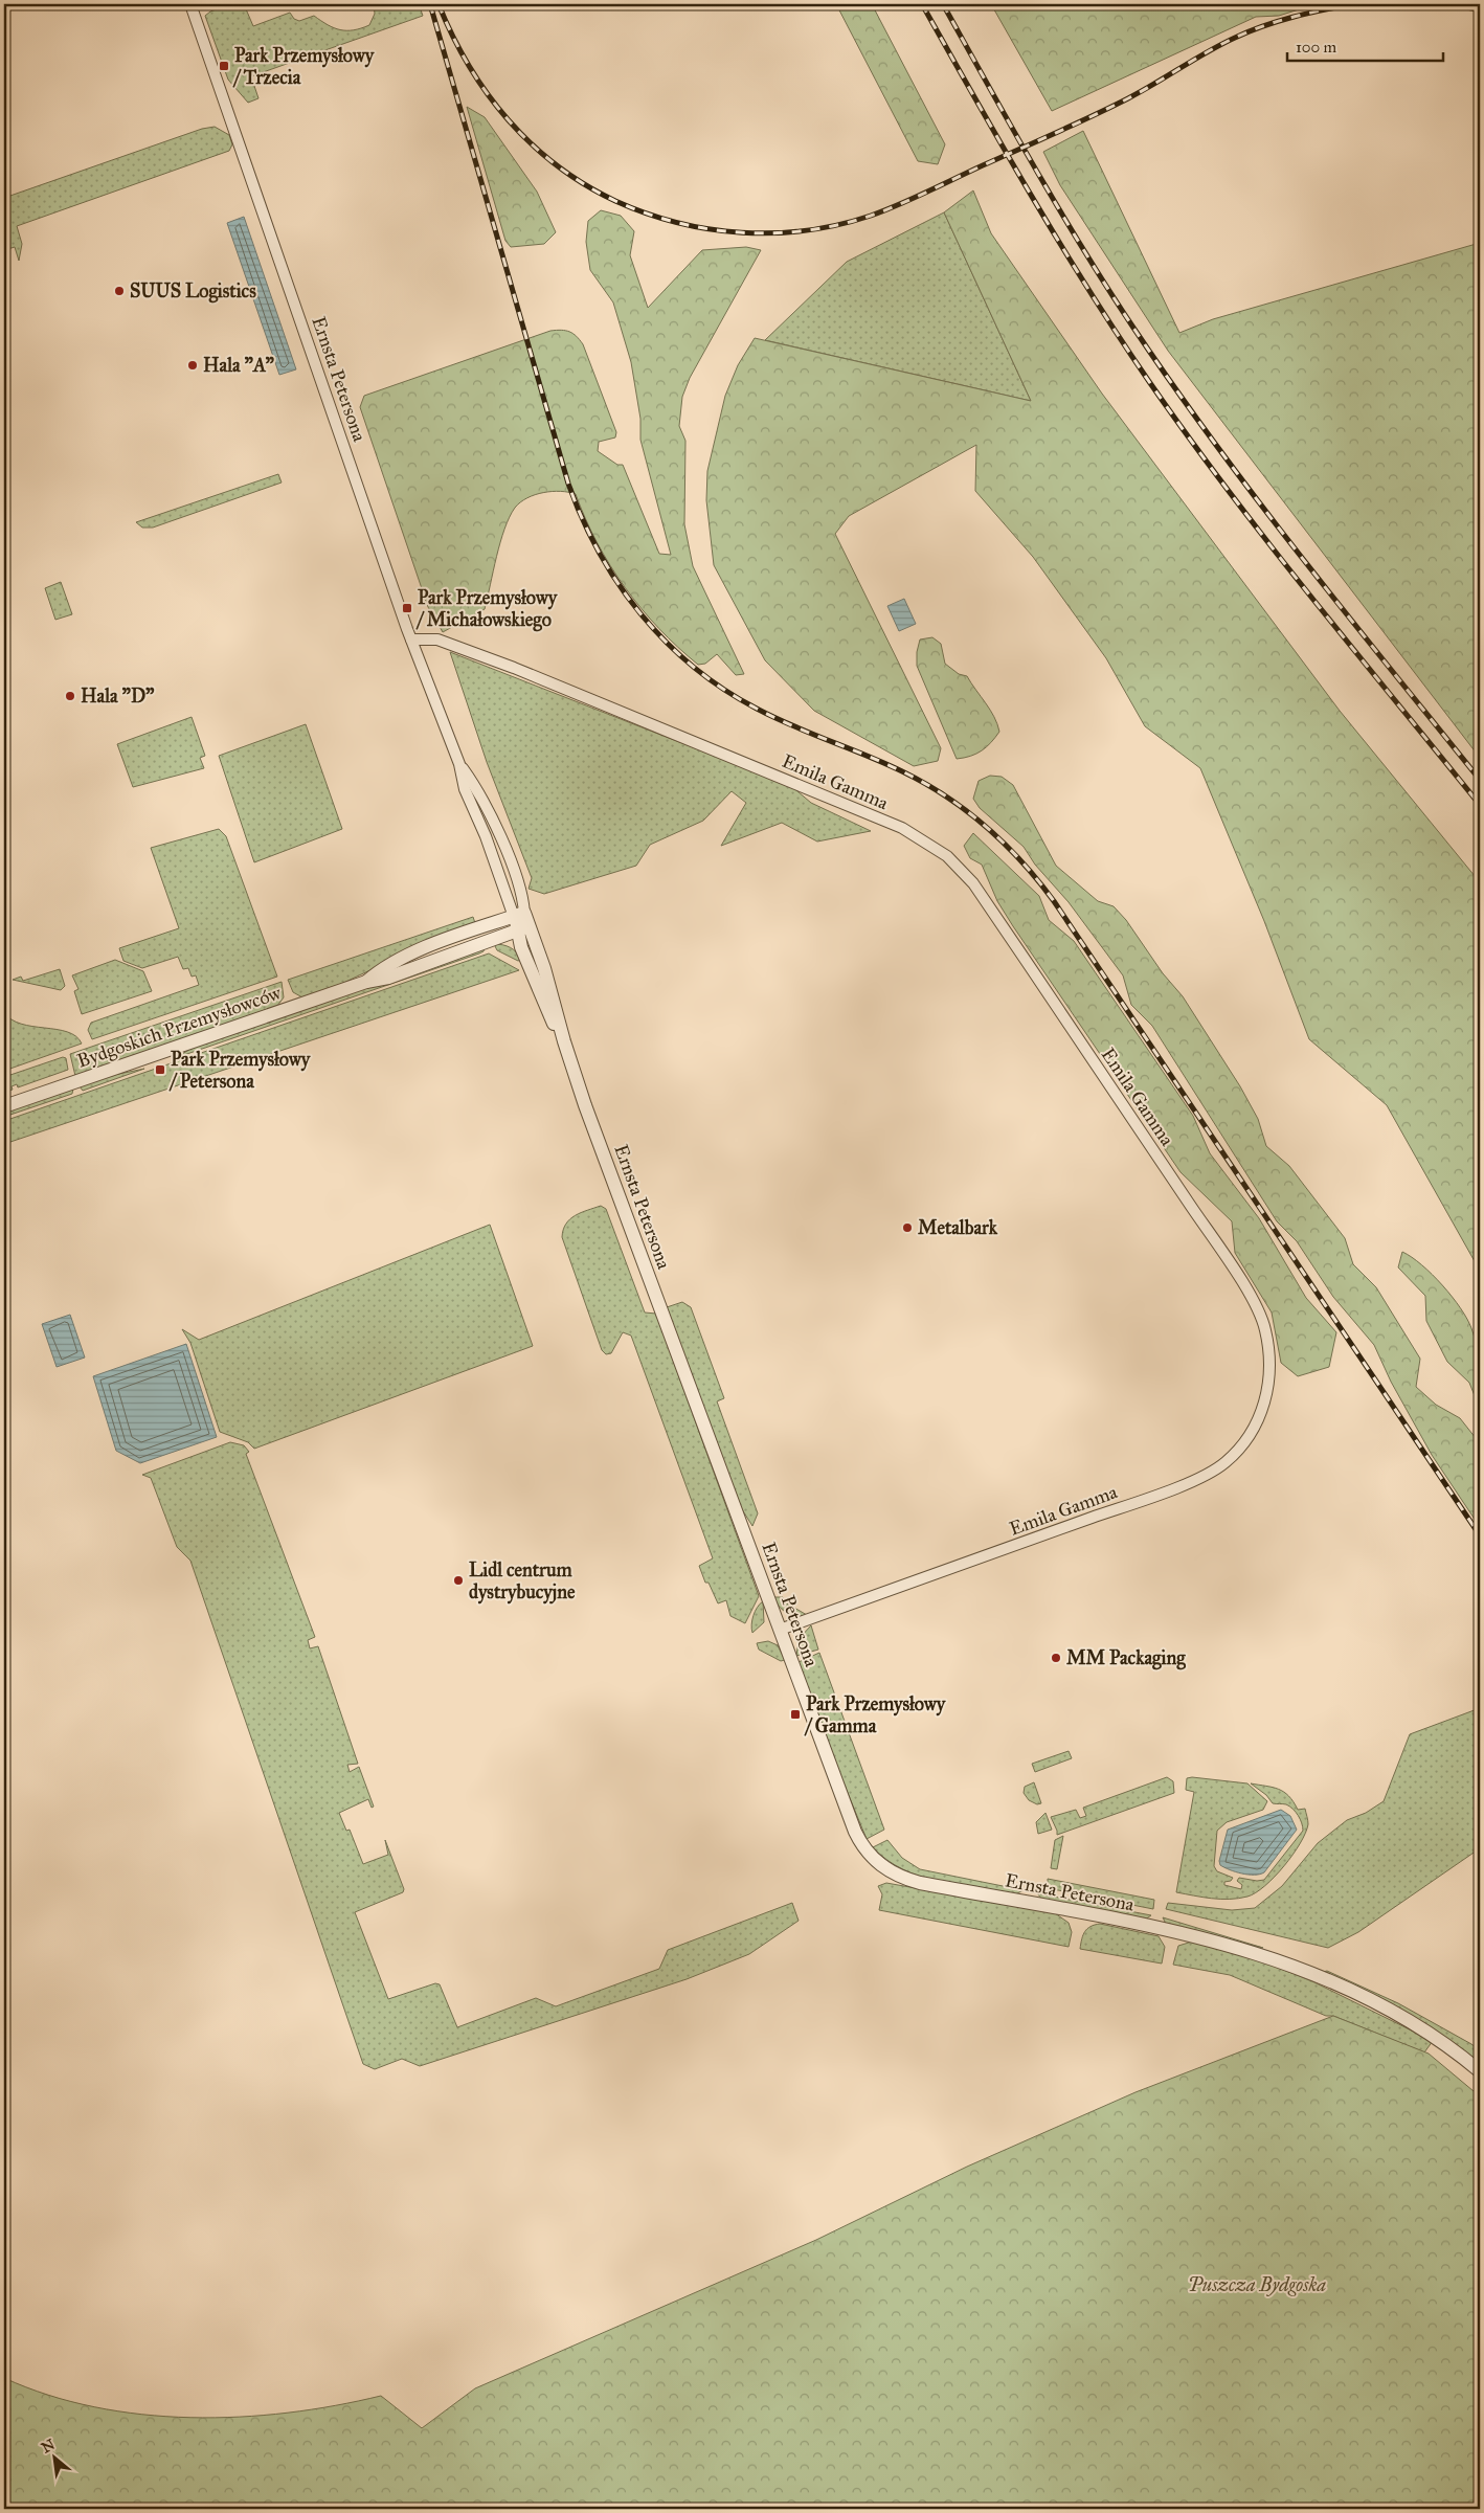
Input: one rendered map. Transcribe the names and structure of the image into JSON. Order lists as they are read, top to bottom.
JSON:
{
  "streets": {
    "street": ["Ernsta Petersona", "Emila Gamma", "Bydgoskich Przemysłowców"]
  },
  "crossings": [
    ["Ernsta Petersona", "Emila Gamma"],
    ["Ernsta Petersona", "Bydgoskich Przemysłowców"]
  ],
  "parks": ["Puszcza Bydgoska"],
  "places": {
    "transit": [
      "Park Przemysłowy / Trzecia",
      "Park Przemysłowy / Michałowskiego",
      "Park Przemysłowy / Petersona",
      "Park Przemysłowy / Gamma"
    ],
    "other": [
      "SUUS Logistics",
      "Hala \"A\"",
      "Hala \"D\"",
      "Metalbark",
      "Lidl centrum dystrybucyjne",
      "MM Packaging"
    ]
  },
  "scale_bar": "100 m",
  "north": "top left"
}
